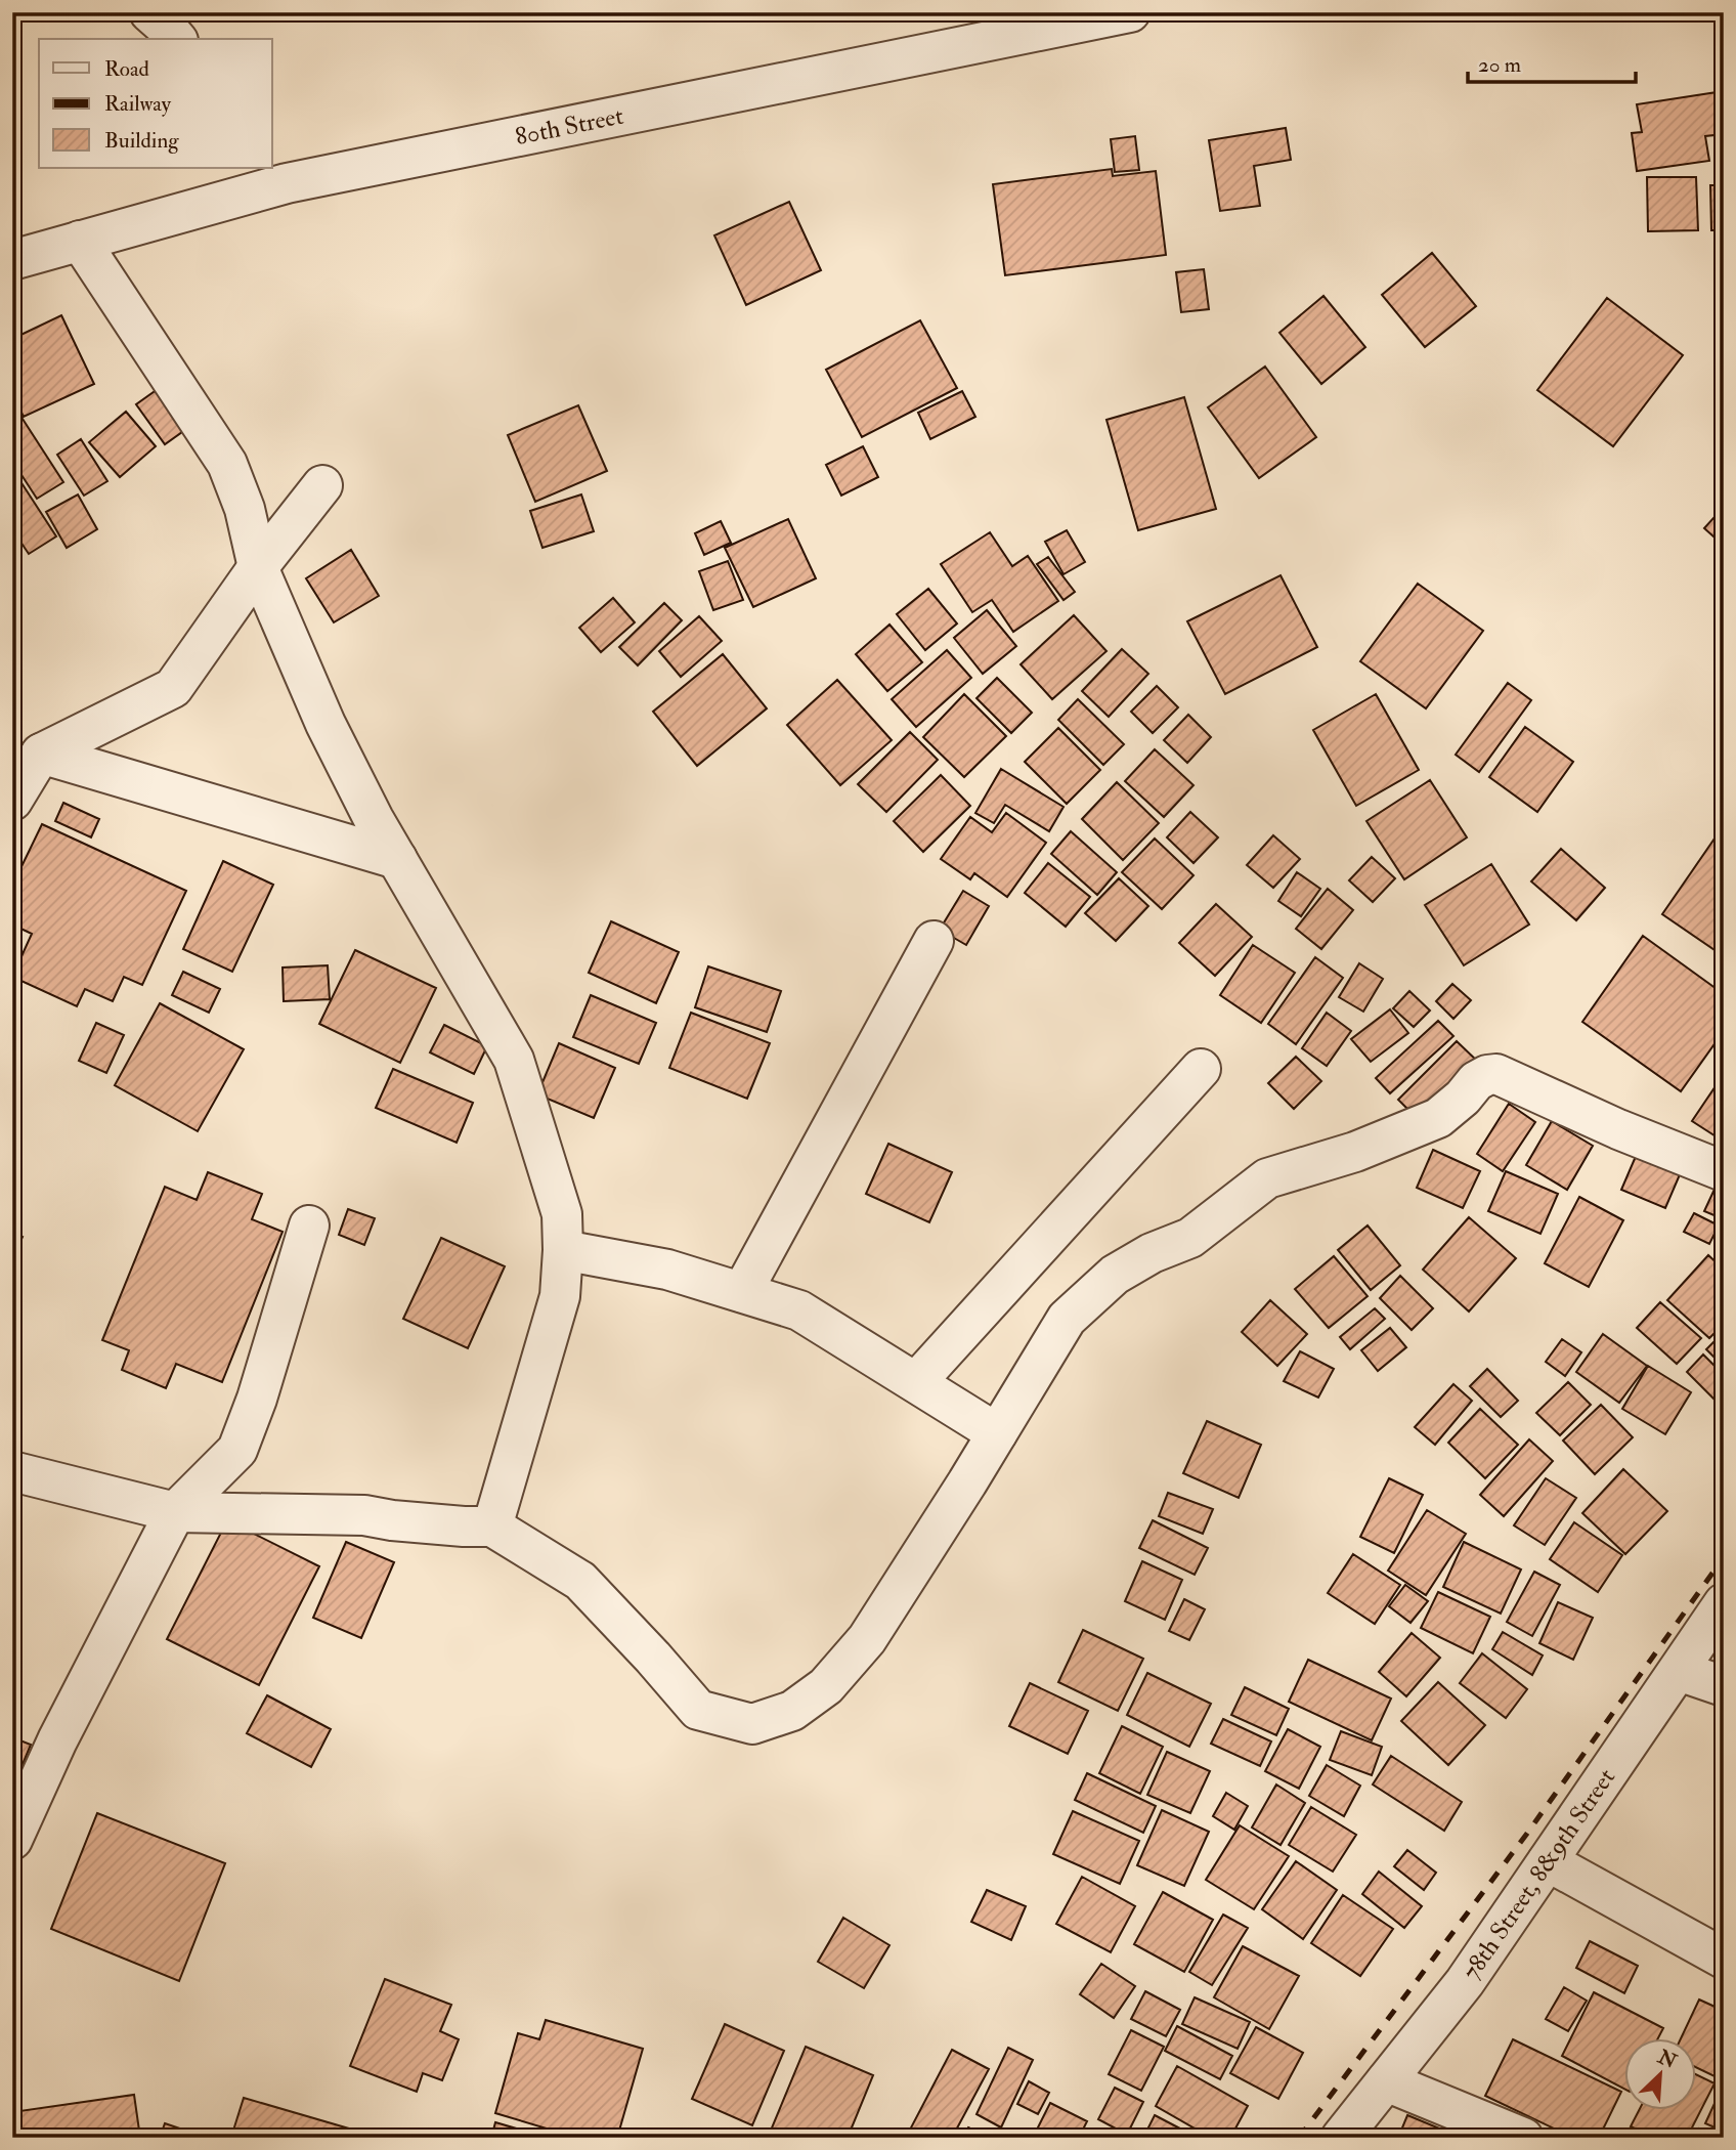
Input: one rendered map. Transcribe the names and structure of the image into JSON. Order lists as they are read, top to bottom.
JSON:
{
  "streets": {
    "street": ["80th Street", "78th Street, 8&9th Street"]
  },
  "legend": ["Road", "Railway", "Building"],
  "scale_bar": "20 m",
  "north": "top right"
}
